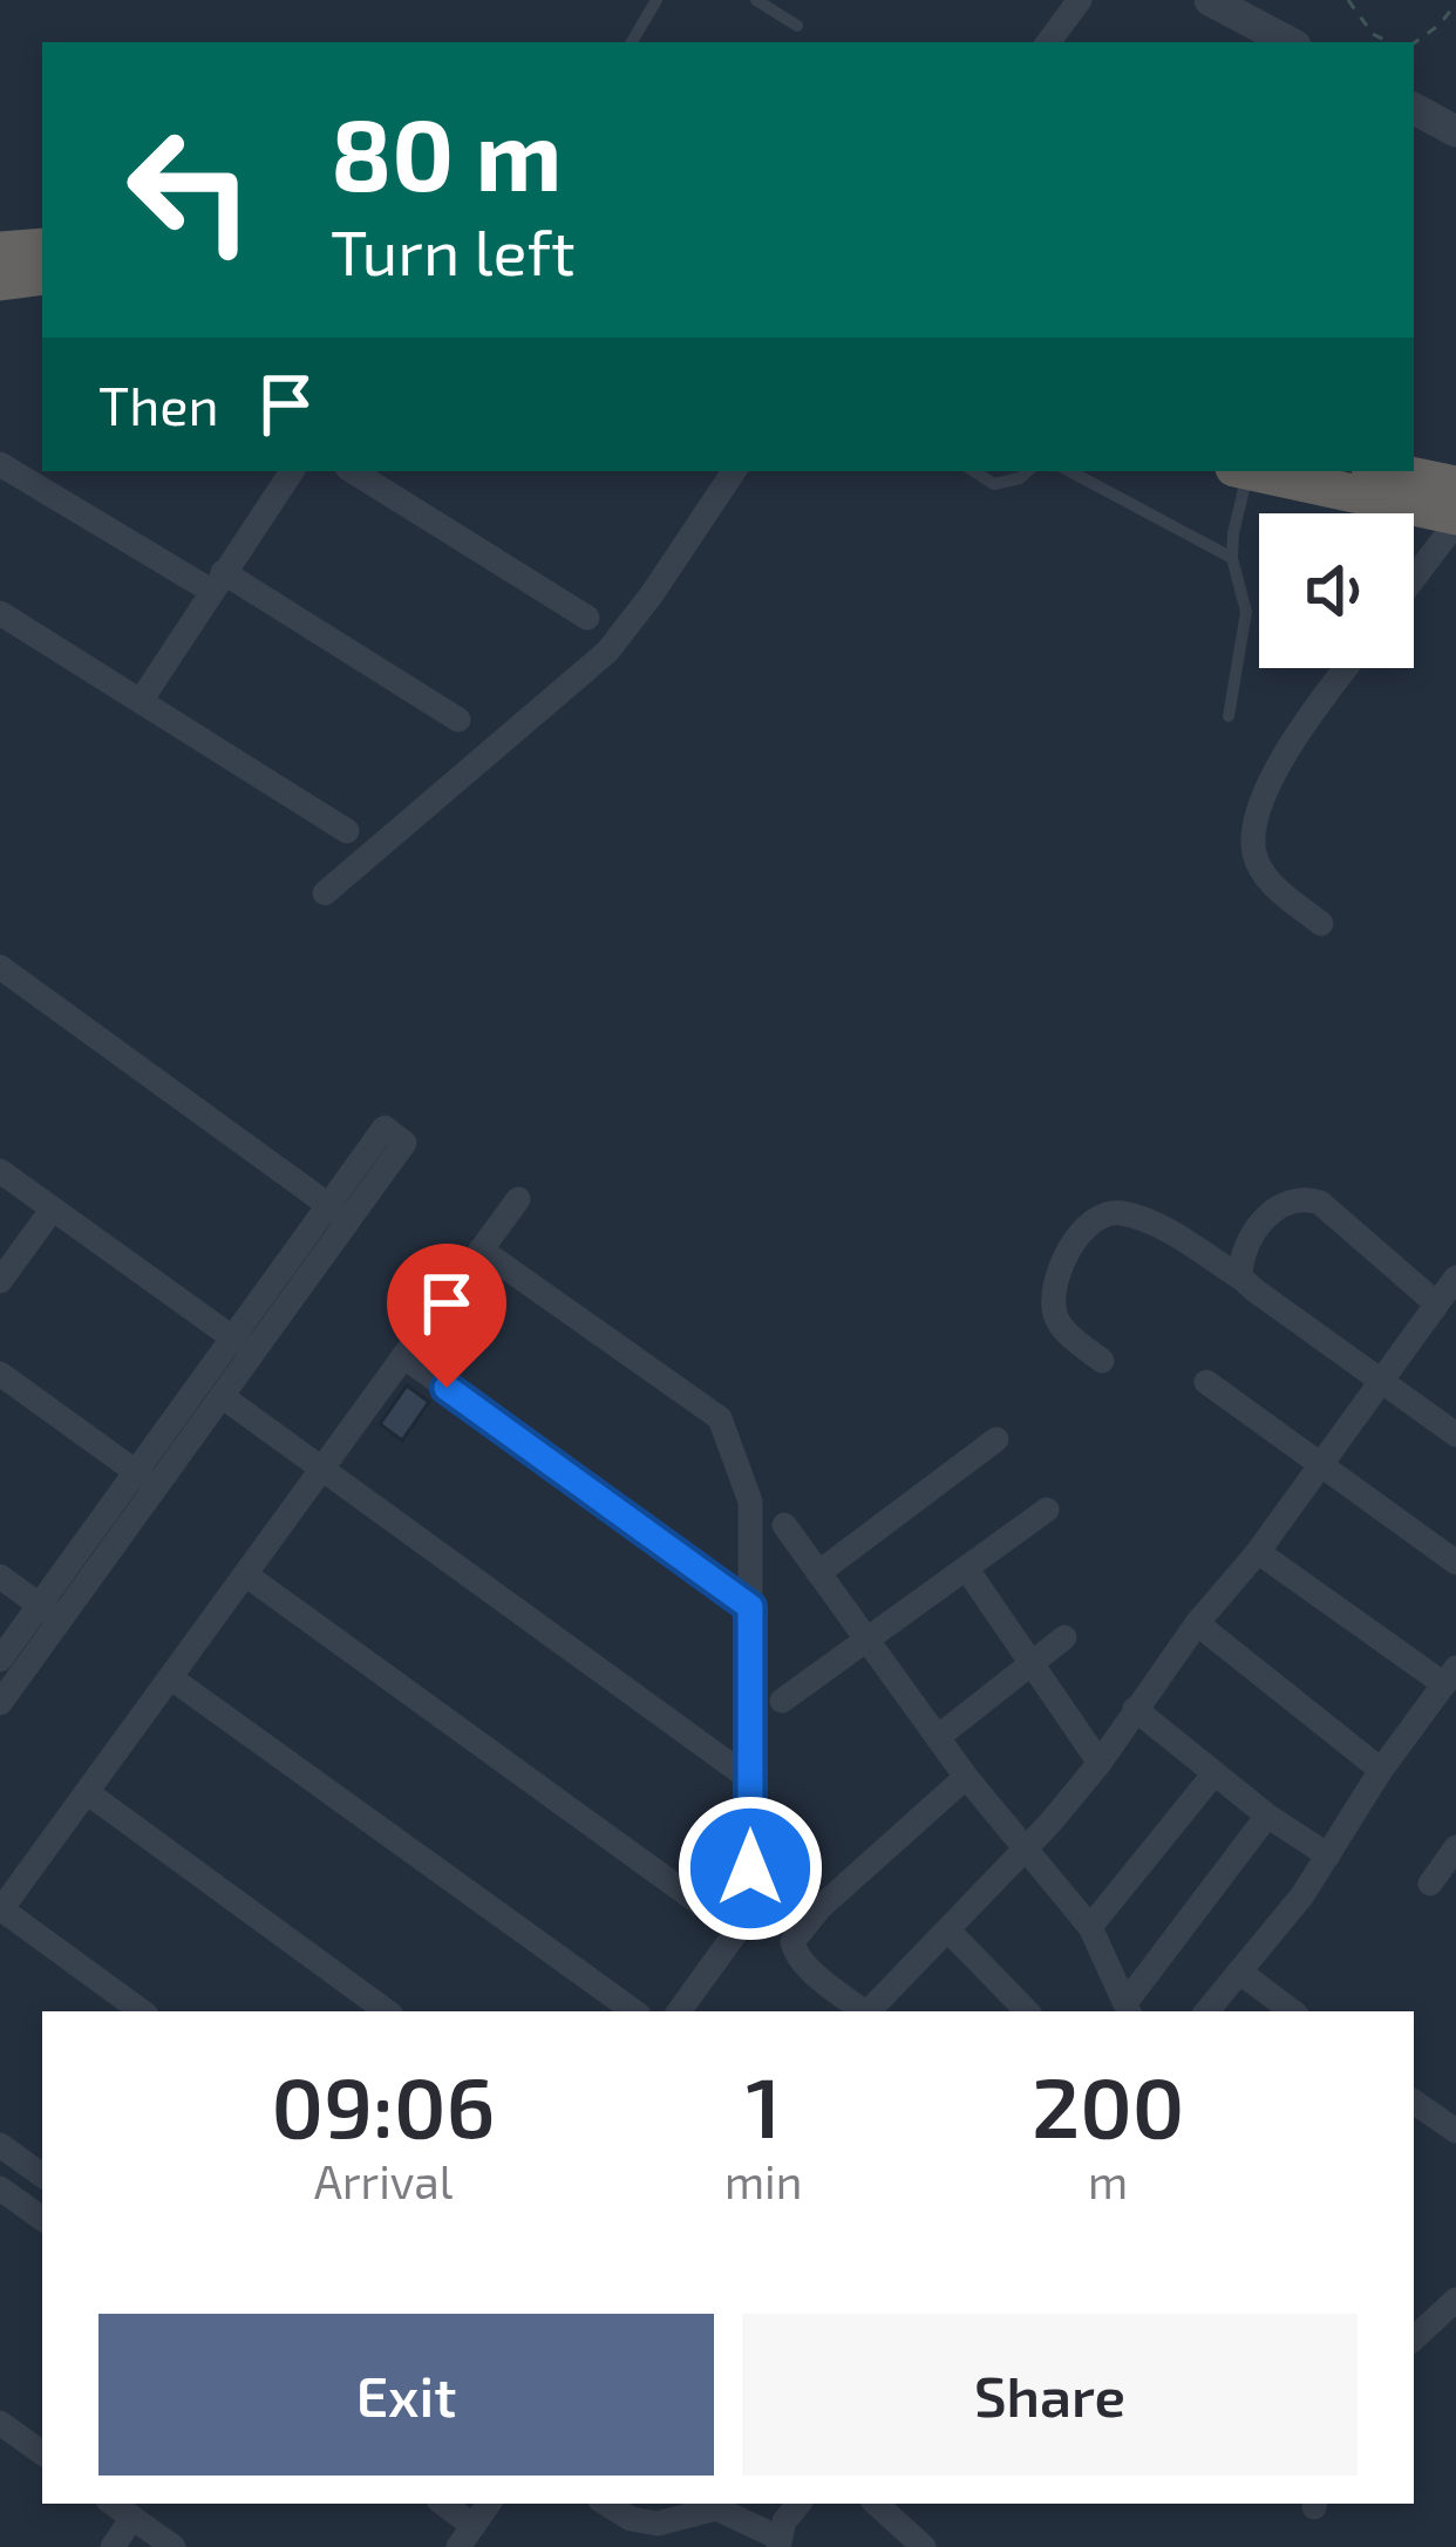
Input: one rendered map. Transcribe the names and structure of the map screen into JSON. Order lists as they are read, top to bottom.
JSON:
{
  "page": {
    "turn": ["80 m", "Turn left"],
    "then": "Then",
    "eta": [
      "09:06",
      "Arrival",
      "1",
      "min",
      "200",
      "m"
    ],
    "buttons": ["Exit", "Share"]
  }
}
